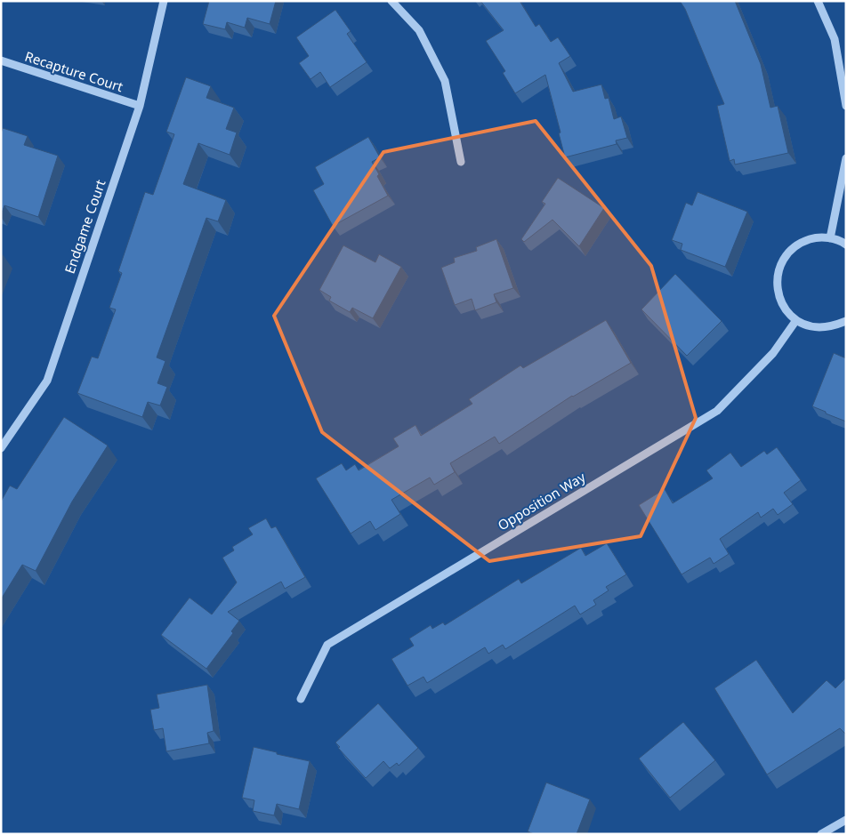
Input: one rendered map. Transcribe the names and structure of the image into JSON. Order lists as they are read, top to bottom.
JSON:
{
  "streets": {
    "street": ["Recapture Court", "Endgame Court", "Opposition Way"]
  },
  "crossings": [
    ["Recapture Court", "Endgame Court"]
  ]
}
